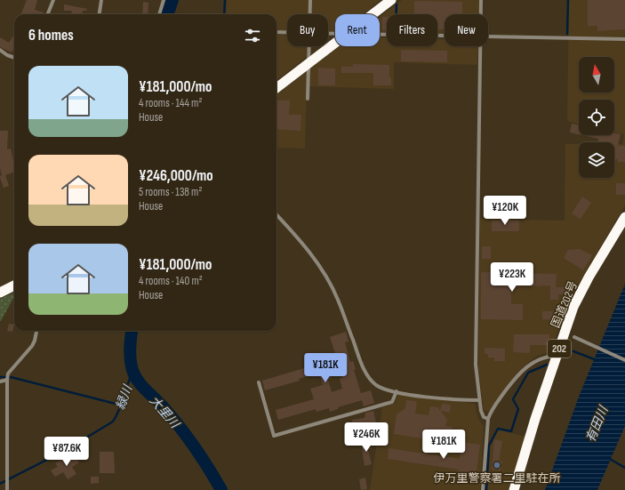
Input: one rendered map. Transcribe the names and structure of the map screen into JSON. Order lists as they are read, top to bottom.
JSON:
{
  "streets": {
    "highway": ["国道202号", "202"]
  },
  "water": ["緑川", "大里川", "有田川"],
  "places": ["伊万里警察署二里駐在所"],
  "north": "top",
  "page": {
    "chip": [
      "Buy",
      "Rent",
      "Filters",
      "New"
    ],
    "heading": "6 homes",
    "list": [
      {
        "name": "¥181,000/mo",
        "note": "4 rooms · 144 m² · House"
      },
      {
        "name": "¥246,000/mo",
        "note": "5 rooms · 138 m² · House"
      },
      {
        "name": "¥181,000/mo",
        "note": "4 rooms · 140 m² · House"
      }
    ],
    "price": [
      "¥120K",
      "¥223K",
      "¥181K",
      "¥246K",
      "¥181K",
      "¥87.6K"
    ]
  }
}
